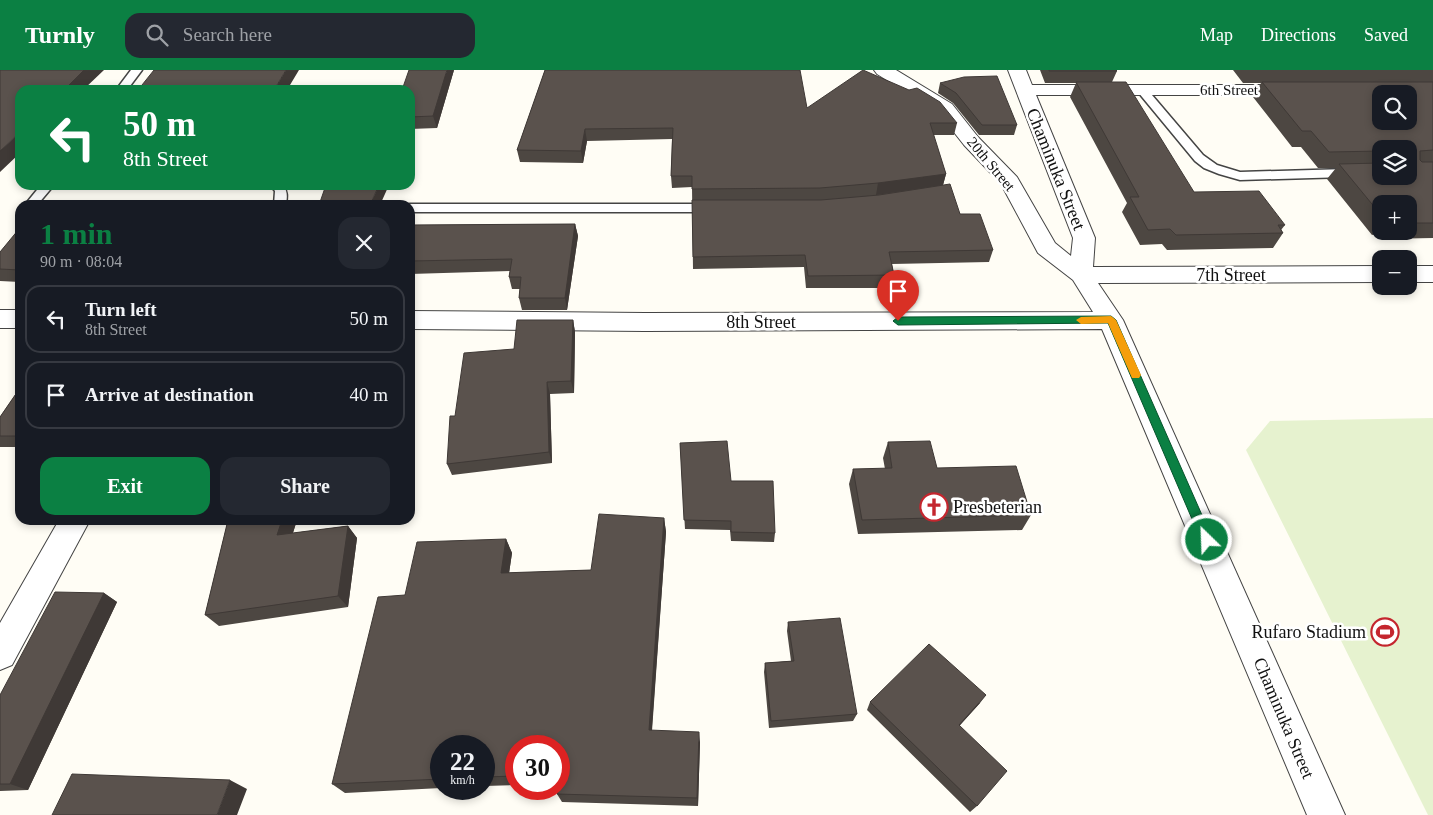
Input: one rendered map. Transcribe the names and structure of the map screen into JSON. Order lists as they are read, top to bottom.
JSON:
{
  "streets": {
    "street": [
      "6th Street",
      "20th Street",
      "Chaminuka Street",
      "7th Street",
      "8th Street"
    ]
  },
  "crossings": [
    ["6th Street", "Chaminuka Street"],
    ["20th Street", "Chaminuka Street"],
    ["20th Street", "7th Street"],
    ["Chaminuka Street", "7th Street"],
    ["Chaminuka Street", "8th Street"]
  ],
  "places": {
    "church": ["Presbeterian"],
    "sports": ["Rufaro Stadium"]
  },
  "page": {
    "header": "Turnly",
    "search": "Search here",
    "nav": ["Map", "Directions", "Saved"],
    "map_buttons": ["+", "−"],
    "turn": ["50 m", "8th Street"],
    "heading": ["1 min", "90 m · 08:04"],
    "list": [
      {
        "name": "Turn left",
        "note": "8th Street",
        "value": "50 m"
      },
      {
        "name": "Arrive at destination",
        "value": "40 m"
      }
    ],
    "buttons": ["Exit", "Share"],
    "speed": "22 km/h",
    "limit": "30"
  }
}
